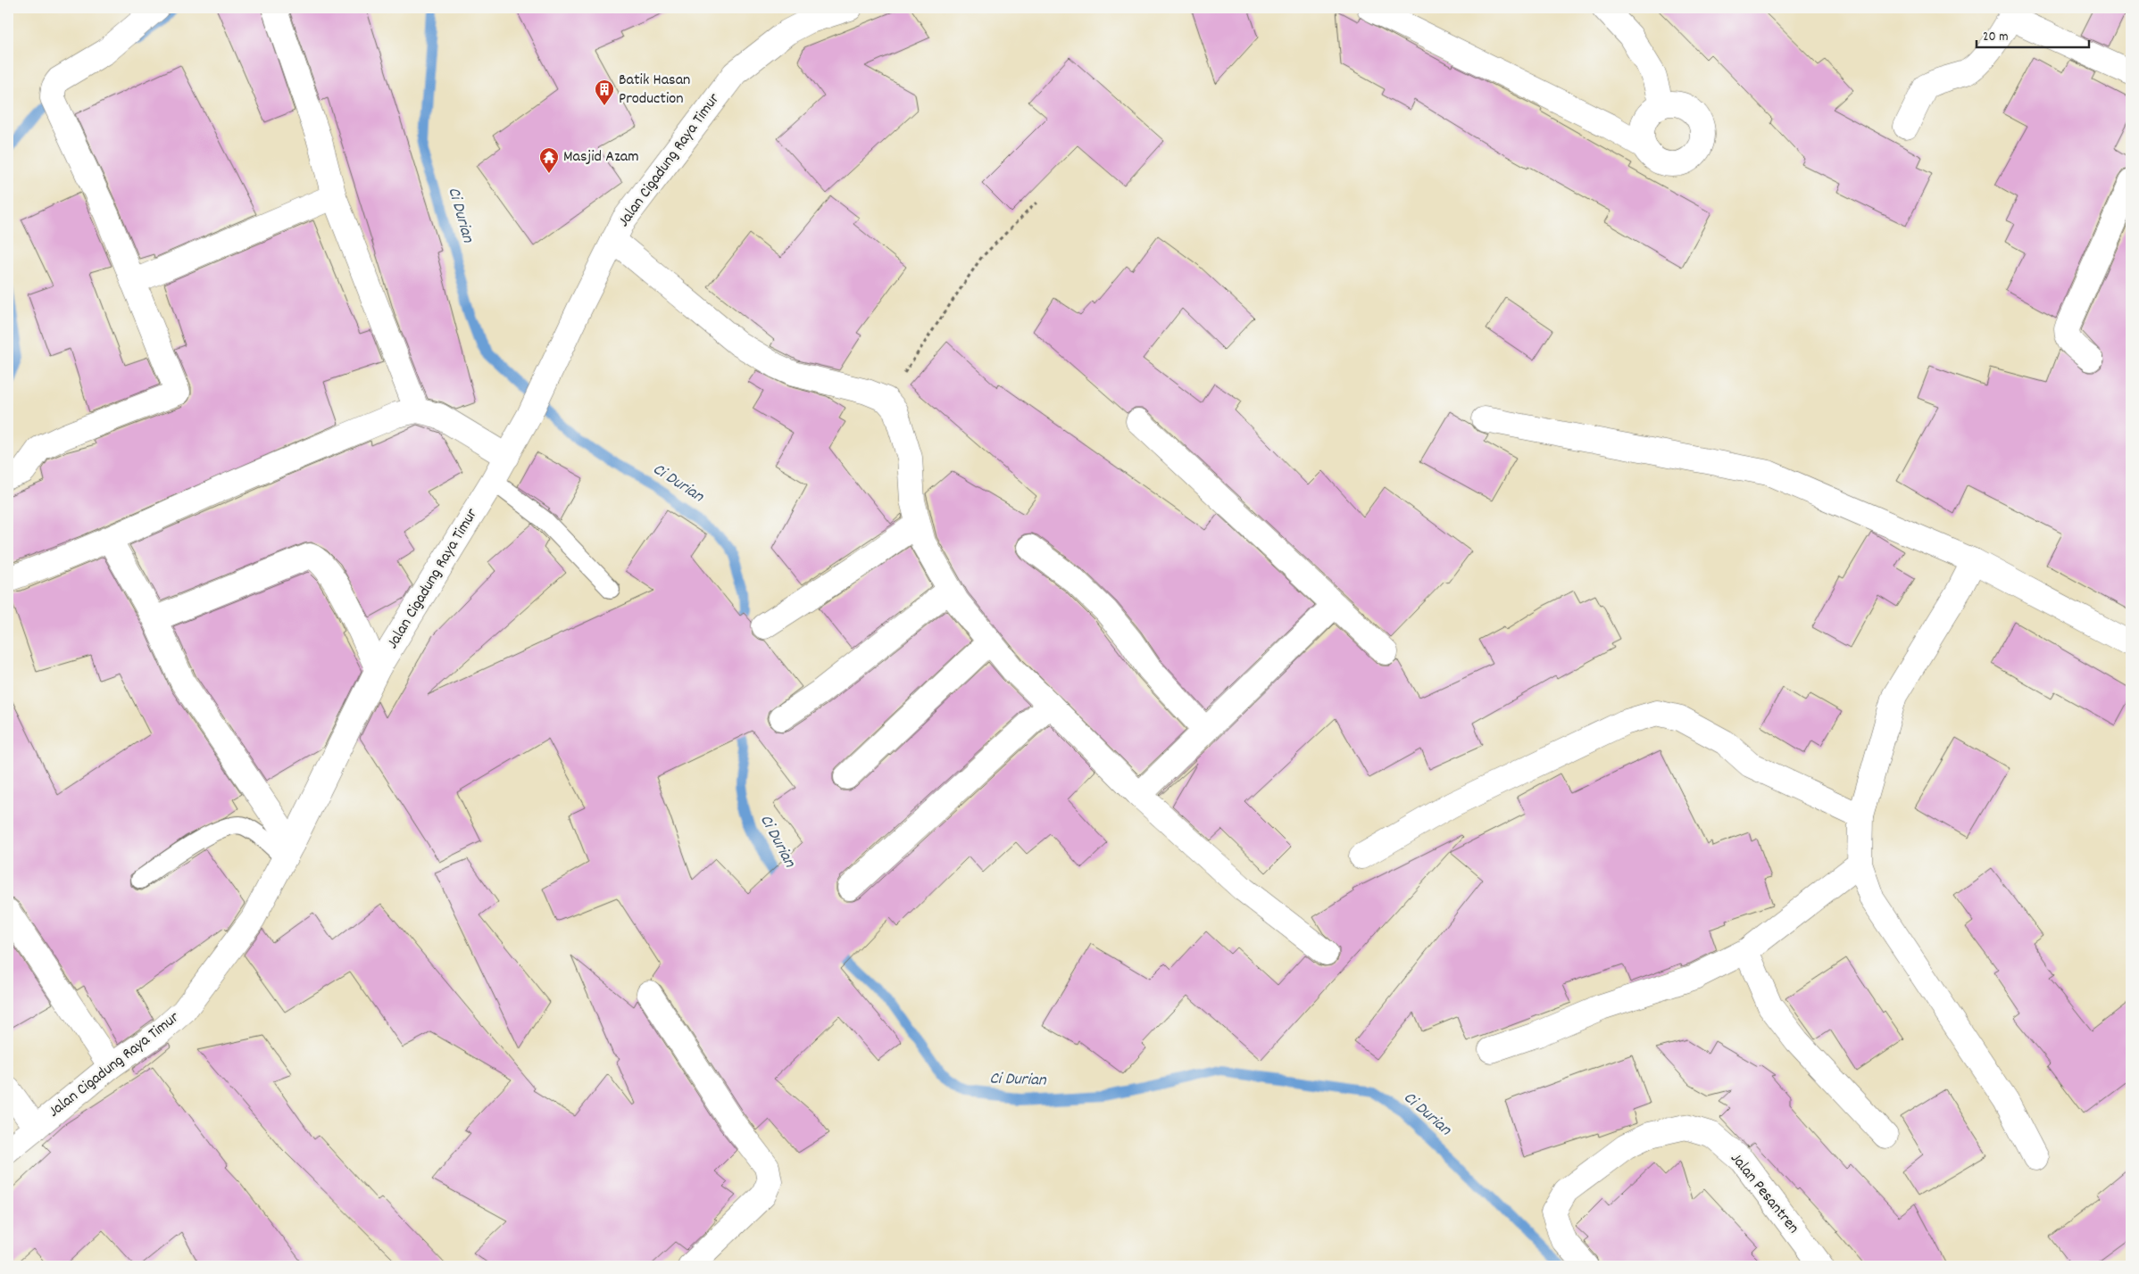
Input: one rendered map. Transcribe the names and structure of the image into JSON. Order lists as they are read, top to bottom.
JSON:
{
  "streets": {
    "street": ["Jalan Cigadung Raya Timur", "Jalan Pesantren"]
  },
  "water": ["Ci Durian"],
  "places": {
    "building": ["Batik Hasan Production"],
    "temple": ["Masjid Azam"]
  },
  "scale_bar": "20 m"
}
